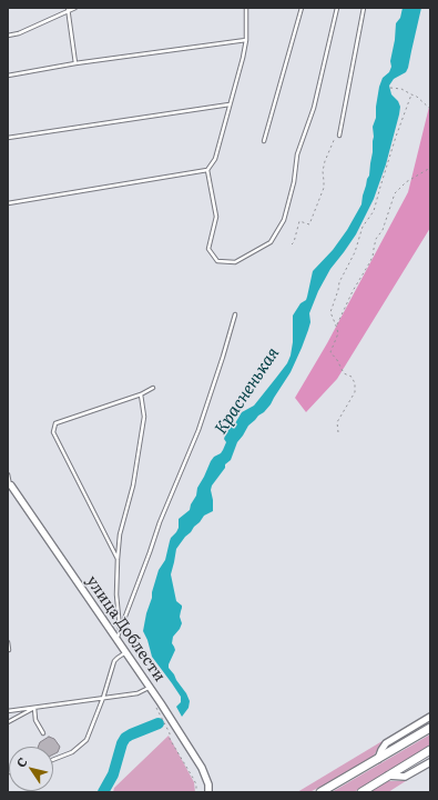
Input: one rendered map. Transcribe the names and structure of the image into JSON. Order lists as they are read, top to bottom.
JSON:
{
  "streets": {
    "street": ["улица Доблести"]
  },
  "water": ["Красненькая"],
  "north": "top left"
}
